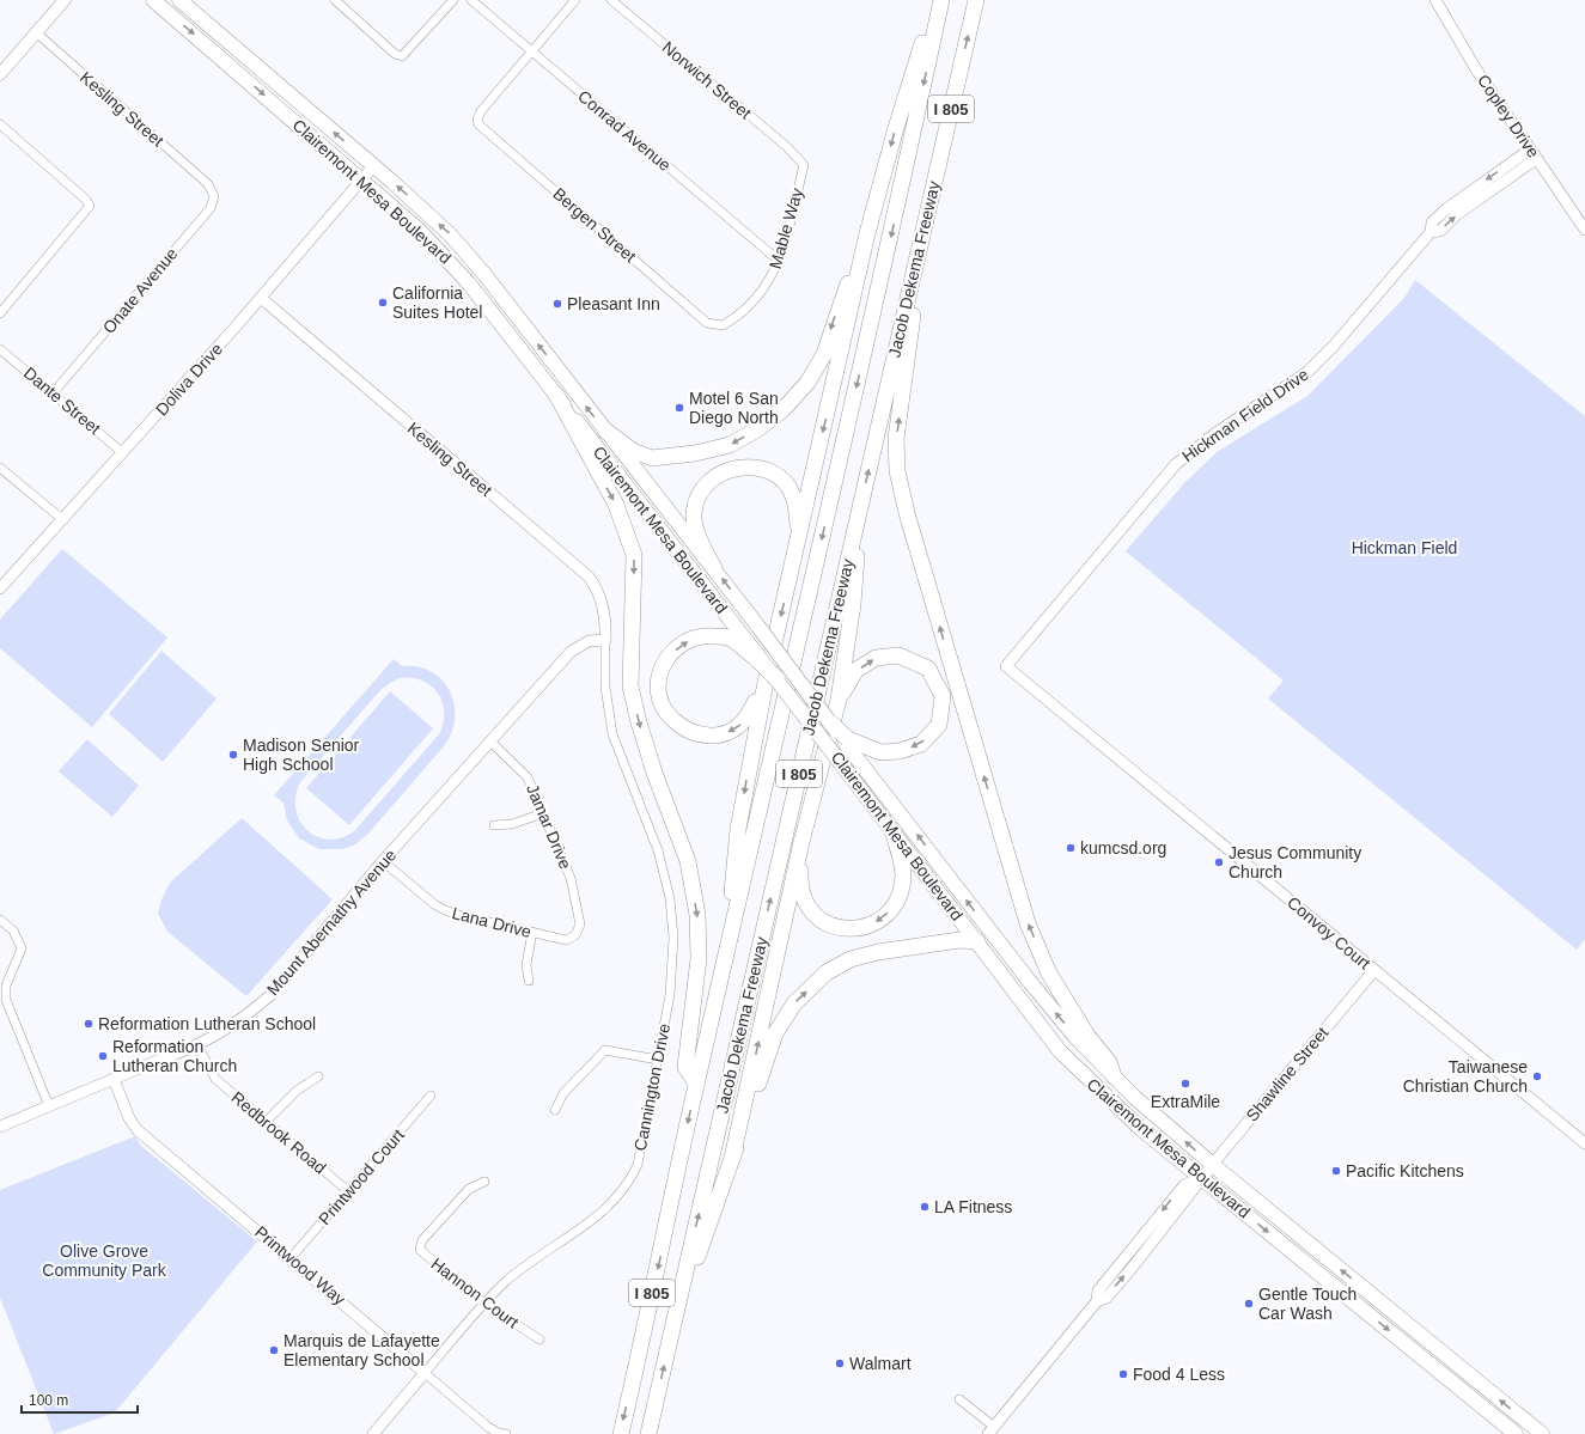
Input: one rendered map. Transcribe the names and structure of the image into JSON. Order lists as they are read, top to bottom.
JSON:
{
  "streets": {
    "highway": ["I 805", "Jacob Dekema Freeway"],
    "main road": ["Clairemont Mesa Boulevard"],
    "street": [
      "Norwich Street",
      "Kesling Street",
      "Copley Drive",
      "Conrad Avenue",
      "Bergen Street",
      "Mable Way",
      "Onate Avenue",
      "Doliva Drive",
      "Dante Street",
      "Hickman Field Drive",
      "Jamar Drive",
      "Mount Abernathy Avenue",
      "Lana Drive",
      "Convoy Court",
      "Shawline Street",
      "Cannington Drive",
      "Redbrook Road",
      "Printwood Court",
      "Printwood Way",
      "Hannon Court"
    ]
  },
  "crossings": [
    ["Norwich Street", "Mable Way"],
    ["Kesling Street", "Onate Avenue"],
    ["Kesling Street", "Doliva Drive"],
    ["Kesling Street", "Mount Abernathy Avenue"],
    ["Kesling Street", "Cannington Drive"],
    ["Copley Drive", "Hickman Field Drive"],
    ["Conrad Avenue", "Bergen Street"],
    ["Conrad Avenue", "Mable Way"],
    ["Clairemont Mesa Boulevard", "Doliva Drive"],
    ["Clairemont Mesa Boulevard", "Shawline Street"],
    ["Bergen Street", "Mable Way"],
    ["Onate Avenue", "Dante Street"],
    ["Doliva Drive", "Dante Street"],
    ["Hickman Field Drive", "Convoy Court"],
    ["Jamar Drive", "Mount Abernathy Avenue"],
    ["Jamar Drive", "Lana Drive"],
    ["Mount Abernathy Avenue", "Lana Drive"],
    ["Mount Abernathy Avenue", "Cannington Drive"],
    ["Mount Abernathy Avenue", "Redbrook Road"],
    ["Mount Abernathy Avenue", "Printwood Way"],
    ["Convoy Court", "Shawline Street"],
    ["Cannington Drive", "Printwood Way"],
    ["Cannington Drive", "Hannon Court"],
    ["Redbrook Road", "Printwood Court"],
    ["Printwood Court", "Printwood Way"]
  ],
  "parks": ["Hickman Field", "Olive Grove Community Park"],
  "places": [
    "California Suites Hotel",
    "Pleasant Inn",
    "Motel 6 San Diego North",
    "Madison Senior High School",
    "kumcsd.org",
    "Jesus Community Church",
    "Reformation Lutheran School",
    "Reformation Lutheran Church",
    "Taiwanese Christian Church",
    "ExtraMile",
    "Pacific Kitchens",
    "LA Fitness",
    "Gentle Touch Car Wash",
    "Marquis de Lafayette Elementary School",
    "Walmart",
    "Food 4 Less"
  ],
  "scale_bar": "100 m"
}
